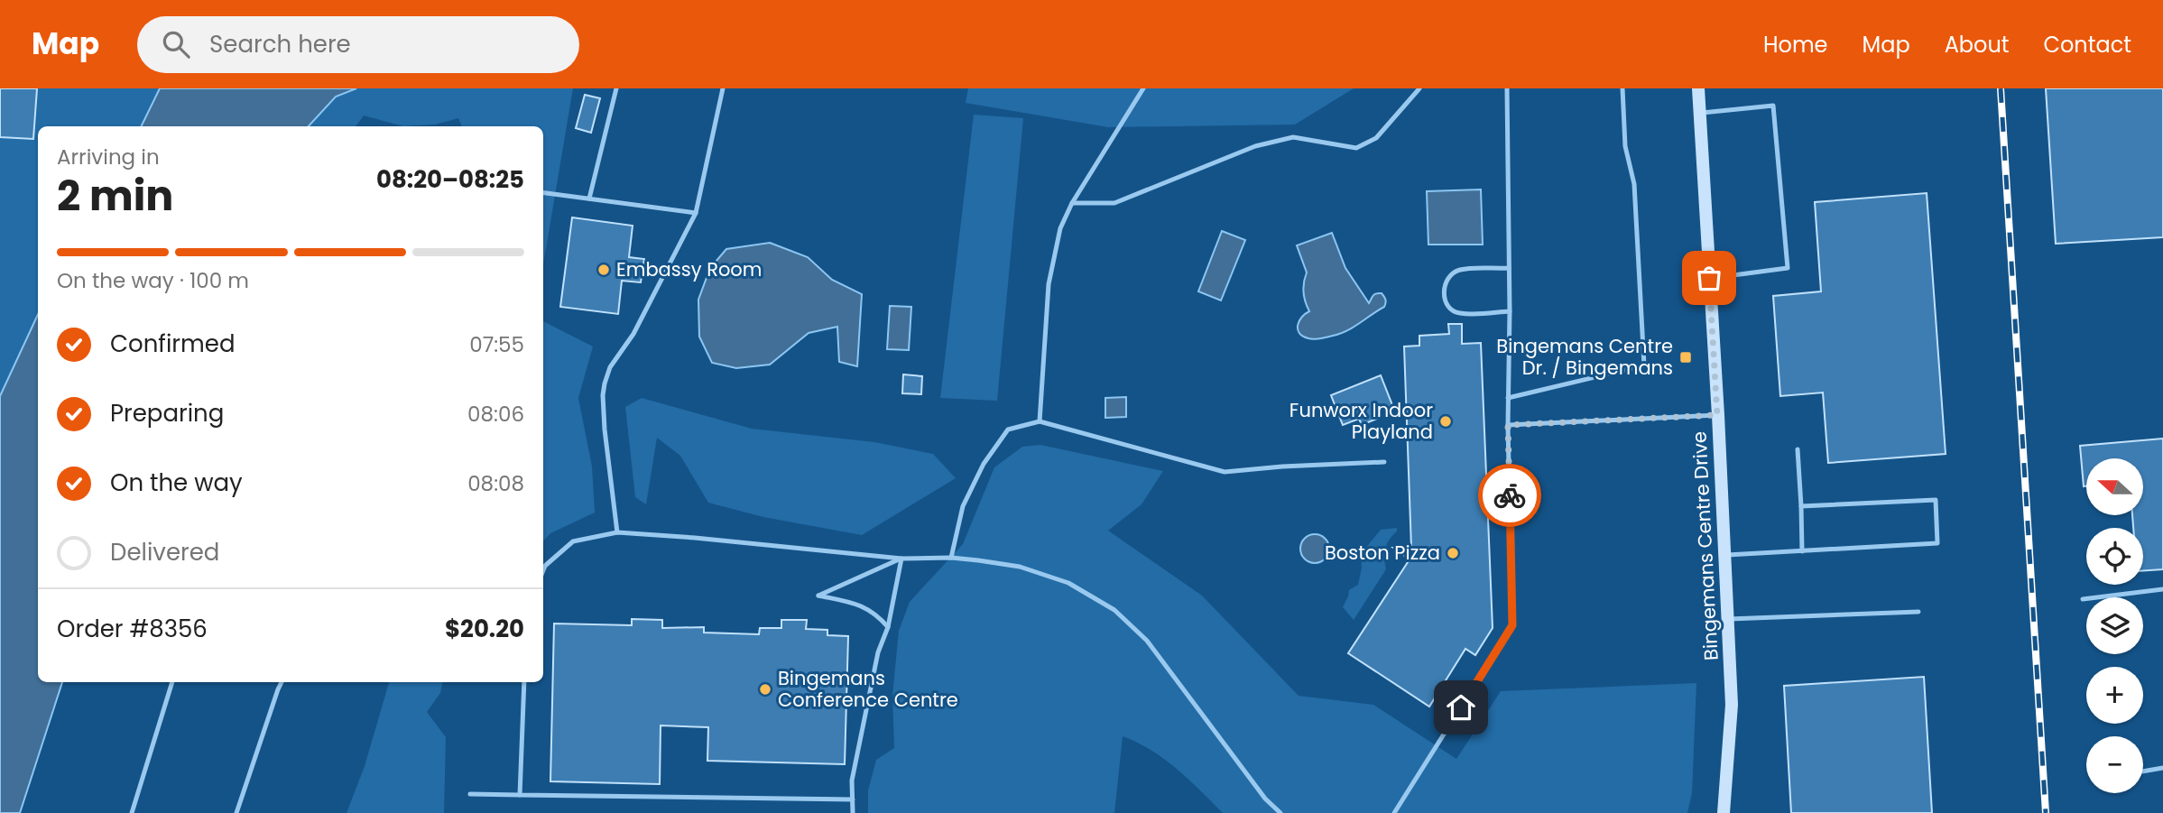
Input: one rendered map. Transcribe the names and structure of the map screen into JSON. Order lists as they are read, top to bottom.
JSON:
{
  "streets": {
    "main road": ["Bingemans Centre Drive"]
  },
  "places": {
    "other": [
      "Embassy Room",
      "Funworx Indoor Playland",
      "Boston Pizza",
      "Bingemans Conference Centre"
    ],
    "transit": ["Bingemans Centre Dr. / Bingemans"]
  },
  "north": "left",
  "page": {
    "header": "Map",
    "search": "Search here",
    "nav": [
      "Home",
      "Map",
      "About",
      "Contact"
    ],
    "heading": ["2 min", "Arriving in", "08:20–08:25"],
    "panel": ["Order #8356", "$20.20"],
    "bar": "On the way · 100 m",
    "list": [
      ["Confirmed", "07:55"],
      ["Preparing", "08:06"],
      ["On the way", "08:08"],
      "Delivered"
    ],
    "map_buttons": ["+", "−"]
  }
}
